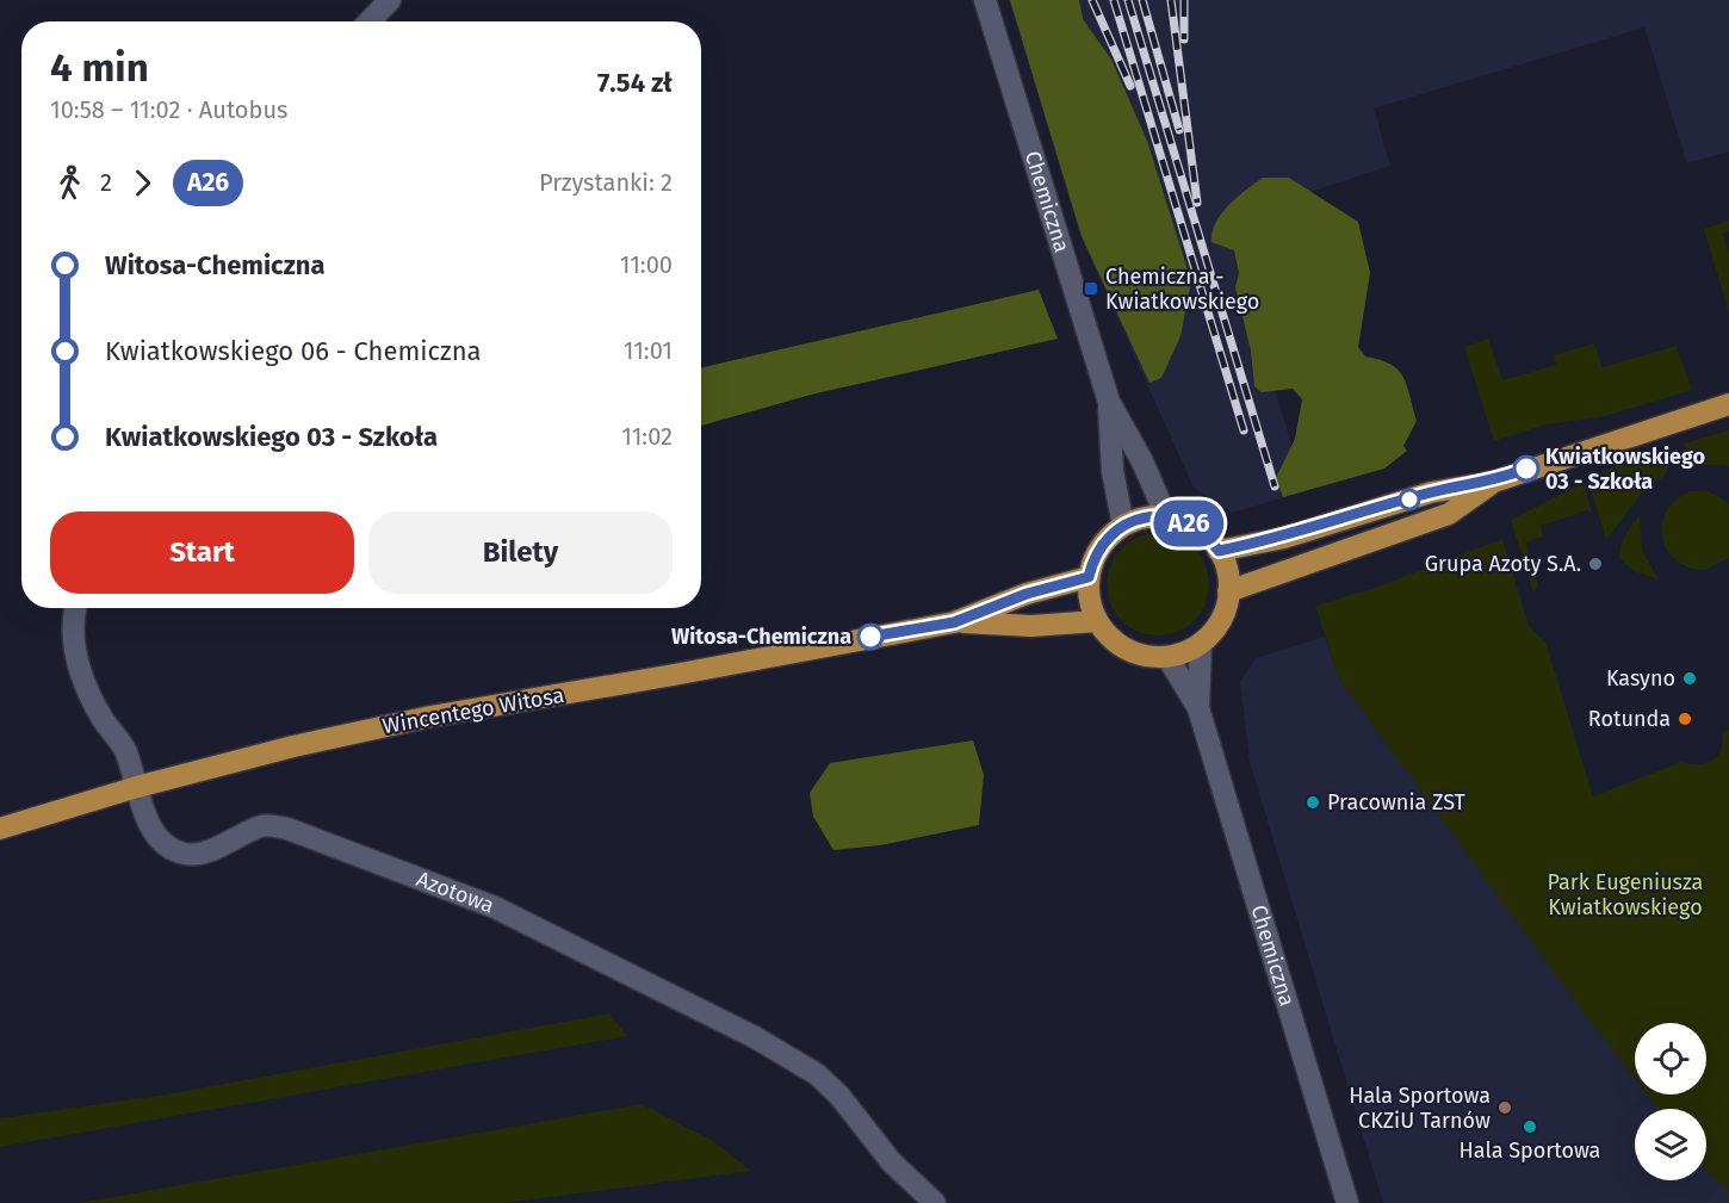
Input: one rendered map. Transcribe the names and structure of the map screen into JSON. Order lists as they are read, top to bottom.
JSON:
{
  "streets": {
    "main road": ["Wincentego Witosa"],
    "street": ["Chemiczna", "Azotowa"]
  },
  "crossings": [
    ["Chemiczna", "Wincentego Witosa"],
    ["Wincentego Witosa", "Azotowa"]
  ],
  "parks": ["Park Eugeniusza Kwiatkowskiego"],
  "places": {
    "transit": ["Chemiczna - Kwiatkowskiego"],
    "other": [
      "Kwiatkowskiego 03 - Szkoła",
      "Grupa Azoty S.A.",
      "Witosa-Chemiczna",
      "Kasyno",
      "Rotunda",
      "Pracownia ZST",
      "Hala Sportowa CKZiU Tarnów",
      "Hala Sportowa"
    ]
  },
  "lines": ["bus line A26"],
  "page": {
    "on_map": "A26",
    "heading": ["4 min", "10:58 – 11:02 · Autobus", "7.54 zł"],
    "legs": ["2", "A26", "Przystanki: 2"],
    "list": [
      {
        "name": "Witosa-Chemiczna",
        "value": "11:00"
      },
      {
        "name": "Kwiatkowskiego 06 - Chemiczna",
        "value": "11:01"
      },
      {
        "name": "Kwiatkowskiego 03 - Szkoła",
        "value": "11:02"
      }
    ],
    "buttons": ["Start", "Bilety"]
  }
}
